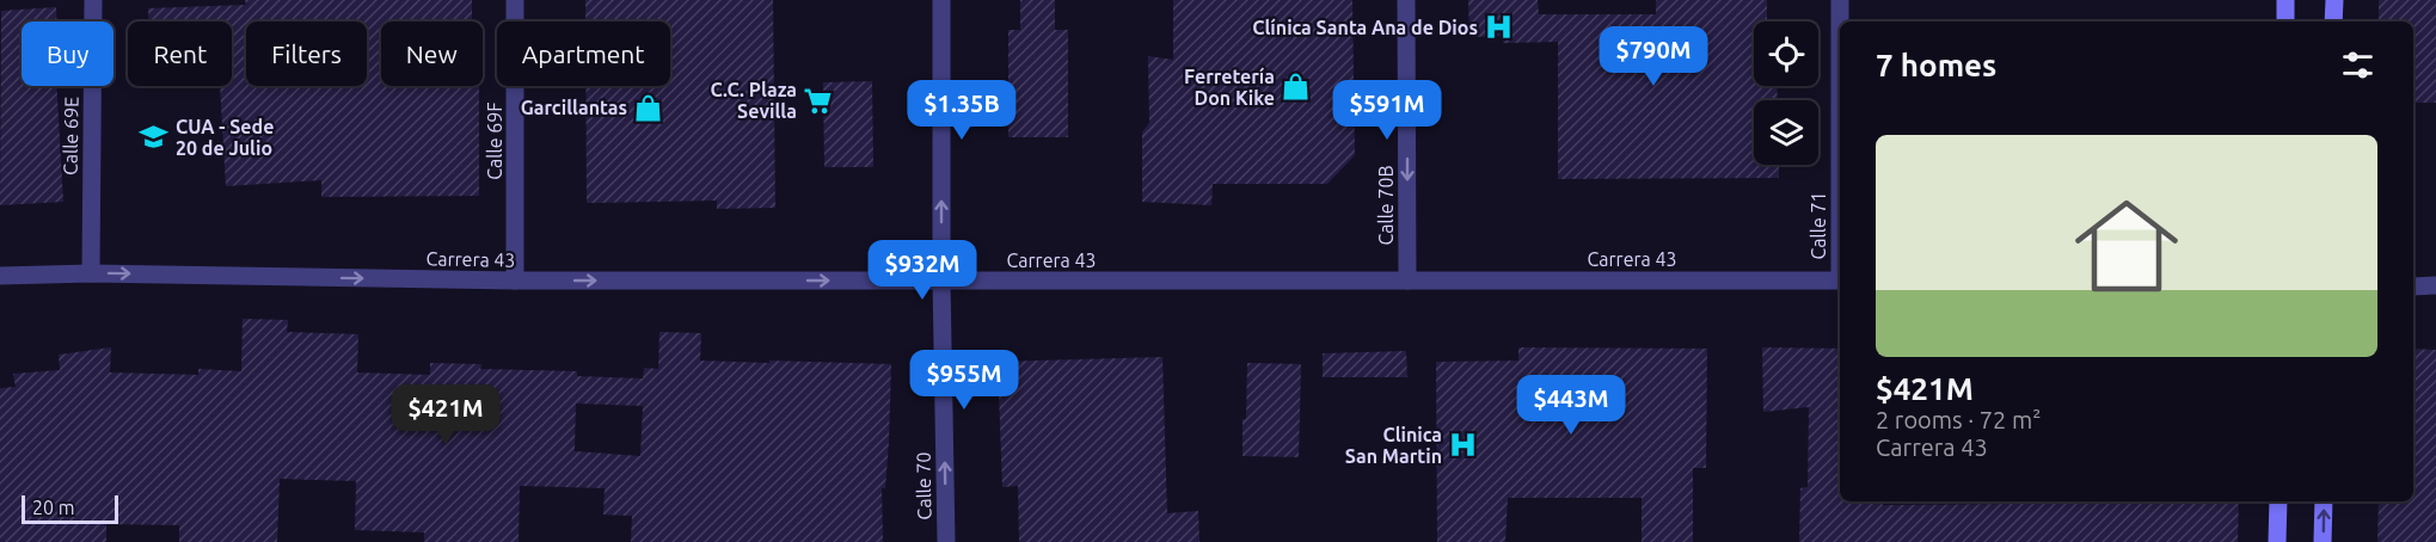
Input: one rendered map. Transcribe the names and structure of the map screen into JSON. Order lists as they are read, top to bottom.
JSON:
{
  "streets": {
    "street": [
      "Calle 69E",
      "Calle 69F",
      "Calle 70B",
      "Calle 71",
      "Carrera 43",
      "Calle 70"
    ]
  },
  "crossings": [
    ["Calle 69E", "Carrera 43"],
    ["Calle 69F", "Carrera 43"],
    ["Calle 70B", "Carrera 43"],
    ["Carrera 43", "Calle 70"]
  ],
  "one_way": ["Calle 70B", "Carrera 43", "Calle 70"],
  "places": {
    "hospital": ["Clínica Santa Ana de Dios", "Clinica San Martin"],
    "shop": ["Ferretería Don Kike", "Garcillantas"],
    "supermarket": ["C.C. Plaza Sevilla"],
    "school or university": ["CUA - Sede 20 de Julio"]
  },
  "scale_bar": "20 m",
  "page": {
    "chip": [
      "Buy",
      "Rent",
      "Filters",
      "New",
      "Apartment"
    ],
    "heading": "7 homes",
    "price": [
      "$790M",
      "$1.35B",
      "$591M",
      "$932M",
      "$955M",
      "$443M",
      "$421M"
    ],
    "list": [
      {
        "name": "$421M",
        "note": "2 rooms · 72 m² · Carrera 43"
      }
    ],
    "scale": "20 m"
  }
}
